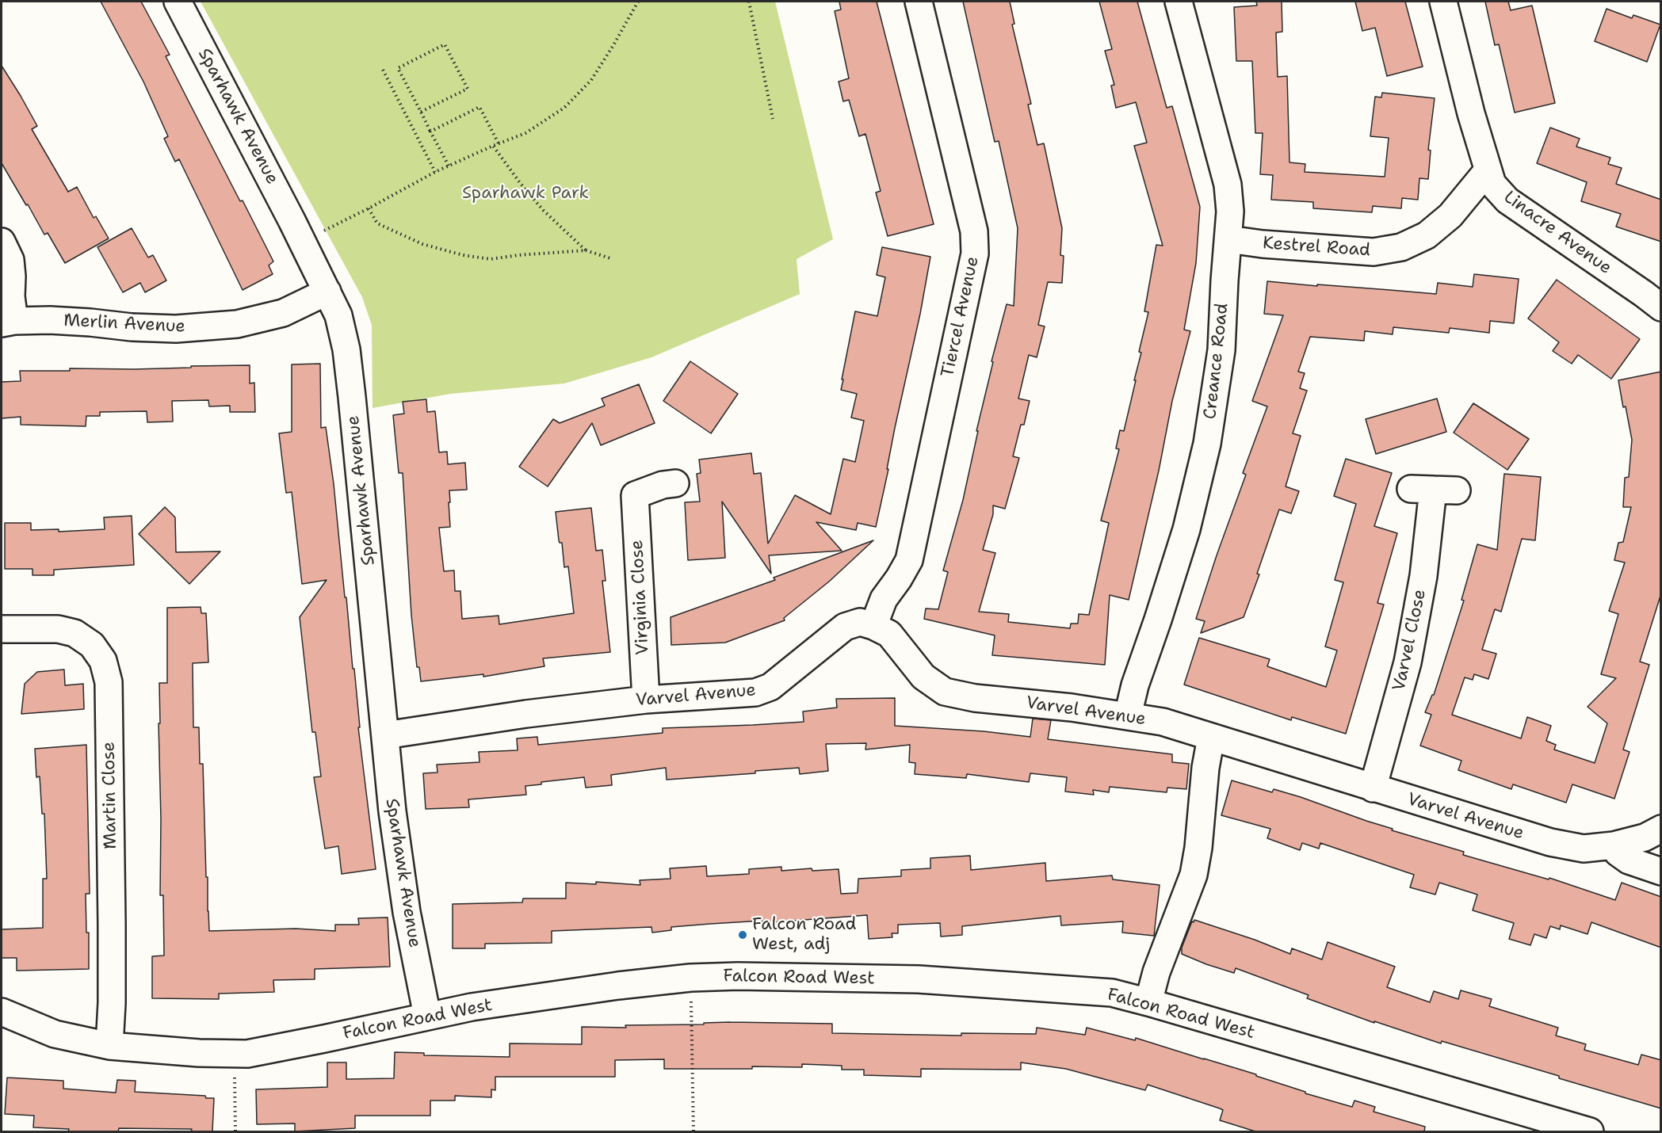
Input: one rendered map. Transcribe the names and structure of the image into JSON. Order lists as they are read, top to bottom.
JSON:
{
  "streets": {
    "street": [
      "Sparhawk Avenue",
      "Linacre Avenue",
      "Kestrel Road",
      "Tiercel Avenue",
      "Merlin Avenue",
      "Creance Road",
      "Virginia Close",
      "Varvel Close",
      "Varvel Avenue",
      "Martin Close",
      "Falcon Road West"
    ]
  },
  "crossings": [
    ["Sparhawk Avenue", "Merlin Avenue"],
    ["Sparhawk Avenue", "Varvel Avenue"],
    ["Sparhawk Avenue", "Falcon Road West"],
    ["Linacre Avenue", "Kestrel Road"],
    ["Kestrel Road", "Creance Road"],
    ["Tiercel Avenue", "Varvel Avenue"],
    ["Creance Road", "Varvel Avenue"],
    ["Virginia Close", "Varvel Avenue"],
    ["Varvel Close", "Varvel Avenue"],
    ["Martin Close", "Falcon Road West"]
  ],
  "parks": ["Sparhawk Park"],
  "places": ["Falcon Road West, adj"]
}
